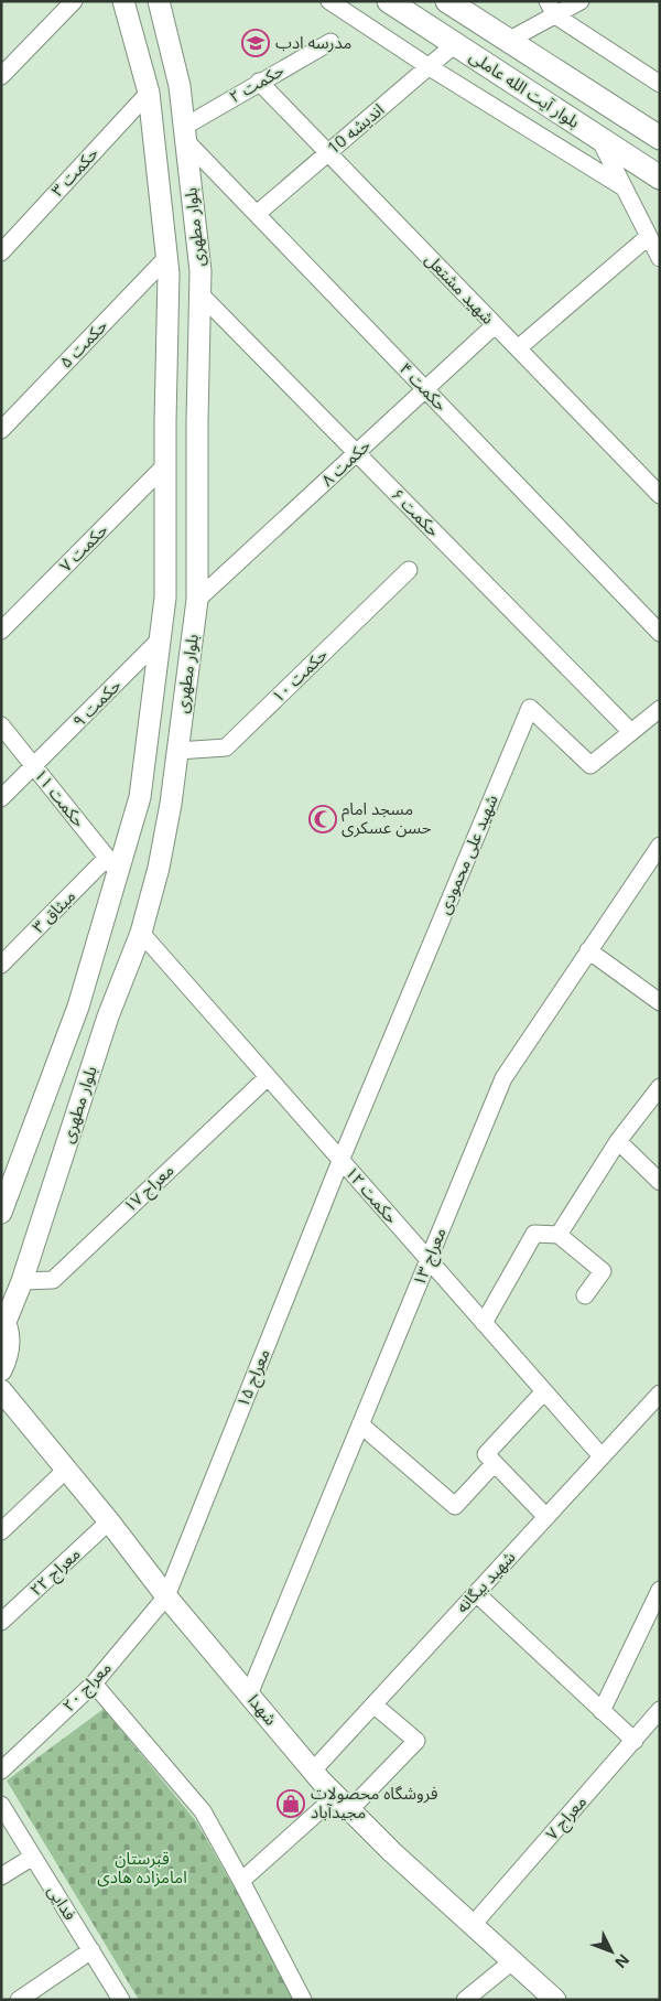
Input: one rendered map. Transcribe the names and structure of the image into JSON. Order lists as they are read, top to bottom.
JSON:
{
  "streets": {
    "main road": ["بلوار آیت‌ الله عاملی"],
    "street": [
      "حکمت ۲",
      "اندیشه 10",
      "حکمت ۳",
      "بلوار مطهری",
      "شهید مشتعل",
      "حکمت ۵",
      "حکمت ۴",
      "حکمت ۸",
      "حکمت ۶",
      "حکمت ۷",
      "حکمت ۱۰",
      "حکمت ۹",
      "حکمت ۱۱",
      "شهید علی محمودی",
      "میثاق ۳",
      "معراج ۱۷",
      "حکمت ۱۲",
      "معراج ۱۳",
      "معراج ۱۵",
      "معراج ۲۲",
      "شهید بیگانه",
      "معراج ۲۰",
      "شهدا",
      "معراج ۷",
      "فدایی"
    ]
  },
  "crossings": [
    ["حکمت ۲", "بلوار مطهری"],
    ["حکمت ۲", "شهید مشتعل"],
    ["حکمت ۲", "حکمت ۴"],
    ["بلوار آیت‌ الله عاملی", "اندیشه 10"],
    ["اندیشه 10", "شهید مشتعل"],
    ["اندیشه 10", "حکمت ۴"],
    ["حکمت ۳", "بلوار مطهری"],
    ["بلوار مطهری", "حکمت ۵"],
    ["بلوار مطهری", "حکمت ۴"],
    ["بلوار مطهری", "حکمت ۸"],
    ["بلوار مطهری", "حکمت ۶"],
    ["بلوار مطهری", "حکمت ۷"],
    ["بلوار مطهری", "حکمت ۱۰"],
    ["بلوار مطهری", "حکمت ۹"],
    ["بلوار مطهری", "حکمت ۱۱"],
    ["بلوار مطهری", "میثاق ۳"],
    ["بلوار مطهری", "معراج ۱۷"],
    ["بلوار مطهری", "حکمت ۱۲"],
    ["شهید مشتعل", "حکمت ۸"],
    ["حکمت ۴", "حکمت ۸"],
    ["حکمت ۸", "حکمت ۶"],
    ["حکمت ۶", "شهید علی محمودی"],
    ["حکمت ۹", "حکمت ۱۱"],
    ["حکمت ۱۱", "میثاق ۳"],
    ["شهید علی محمودی", "حکمت ۱۲"],
    ["شهید علی محمودی", "معراج ۱۵"],
    ["معراج ۱۷", "حکمت ۱۲"],
    ["حکمت ۱۲", "معراج ۱۳"],
    ["حکمت ۱۲", "معراج ۱۵"],
    ["حکمت ۱۲", "شهید بیگانه"],
    ["معراج ۱۳", "شهدا"],
    ["معراج ۱۵", "معراج ۲۰"],
    ["معراج ۱۵", "شهدا"],
    ["معراج ۲۲", "شهدا"],
    ["شهید بیگانه", "شهدا"],
    ["معراج ۲۰", "شهدا"],
    ["شهدا", "معراج ۷"]
  ],
  "parks": ["قبرستان امامزاده هادی"],
  "places": {
    "school or university": ["مدرسه ادب"],
    "mosque": ["مسجد امام حسن عسکری"],
    "shop": ["فروشگاه محصولات مجیدآباد"]
  },
  "north": "bottom right"
}
